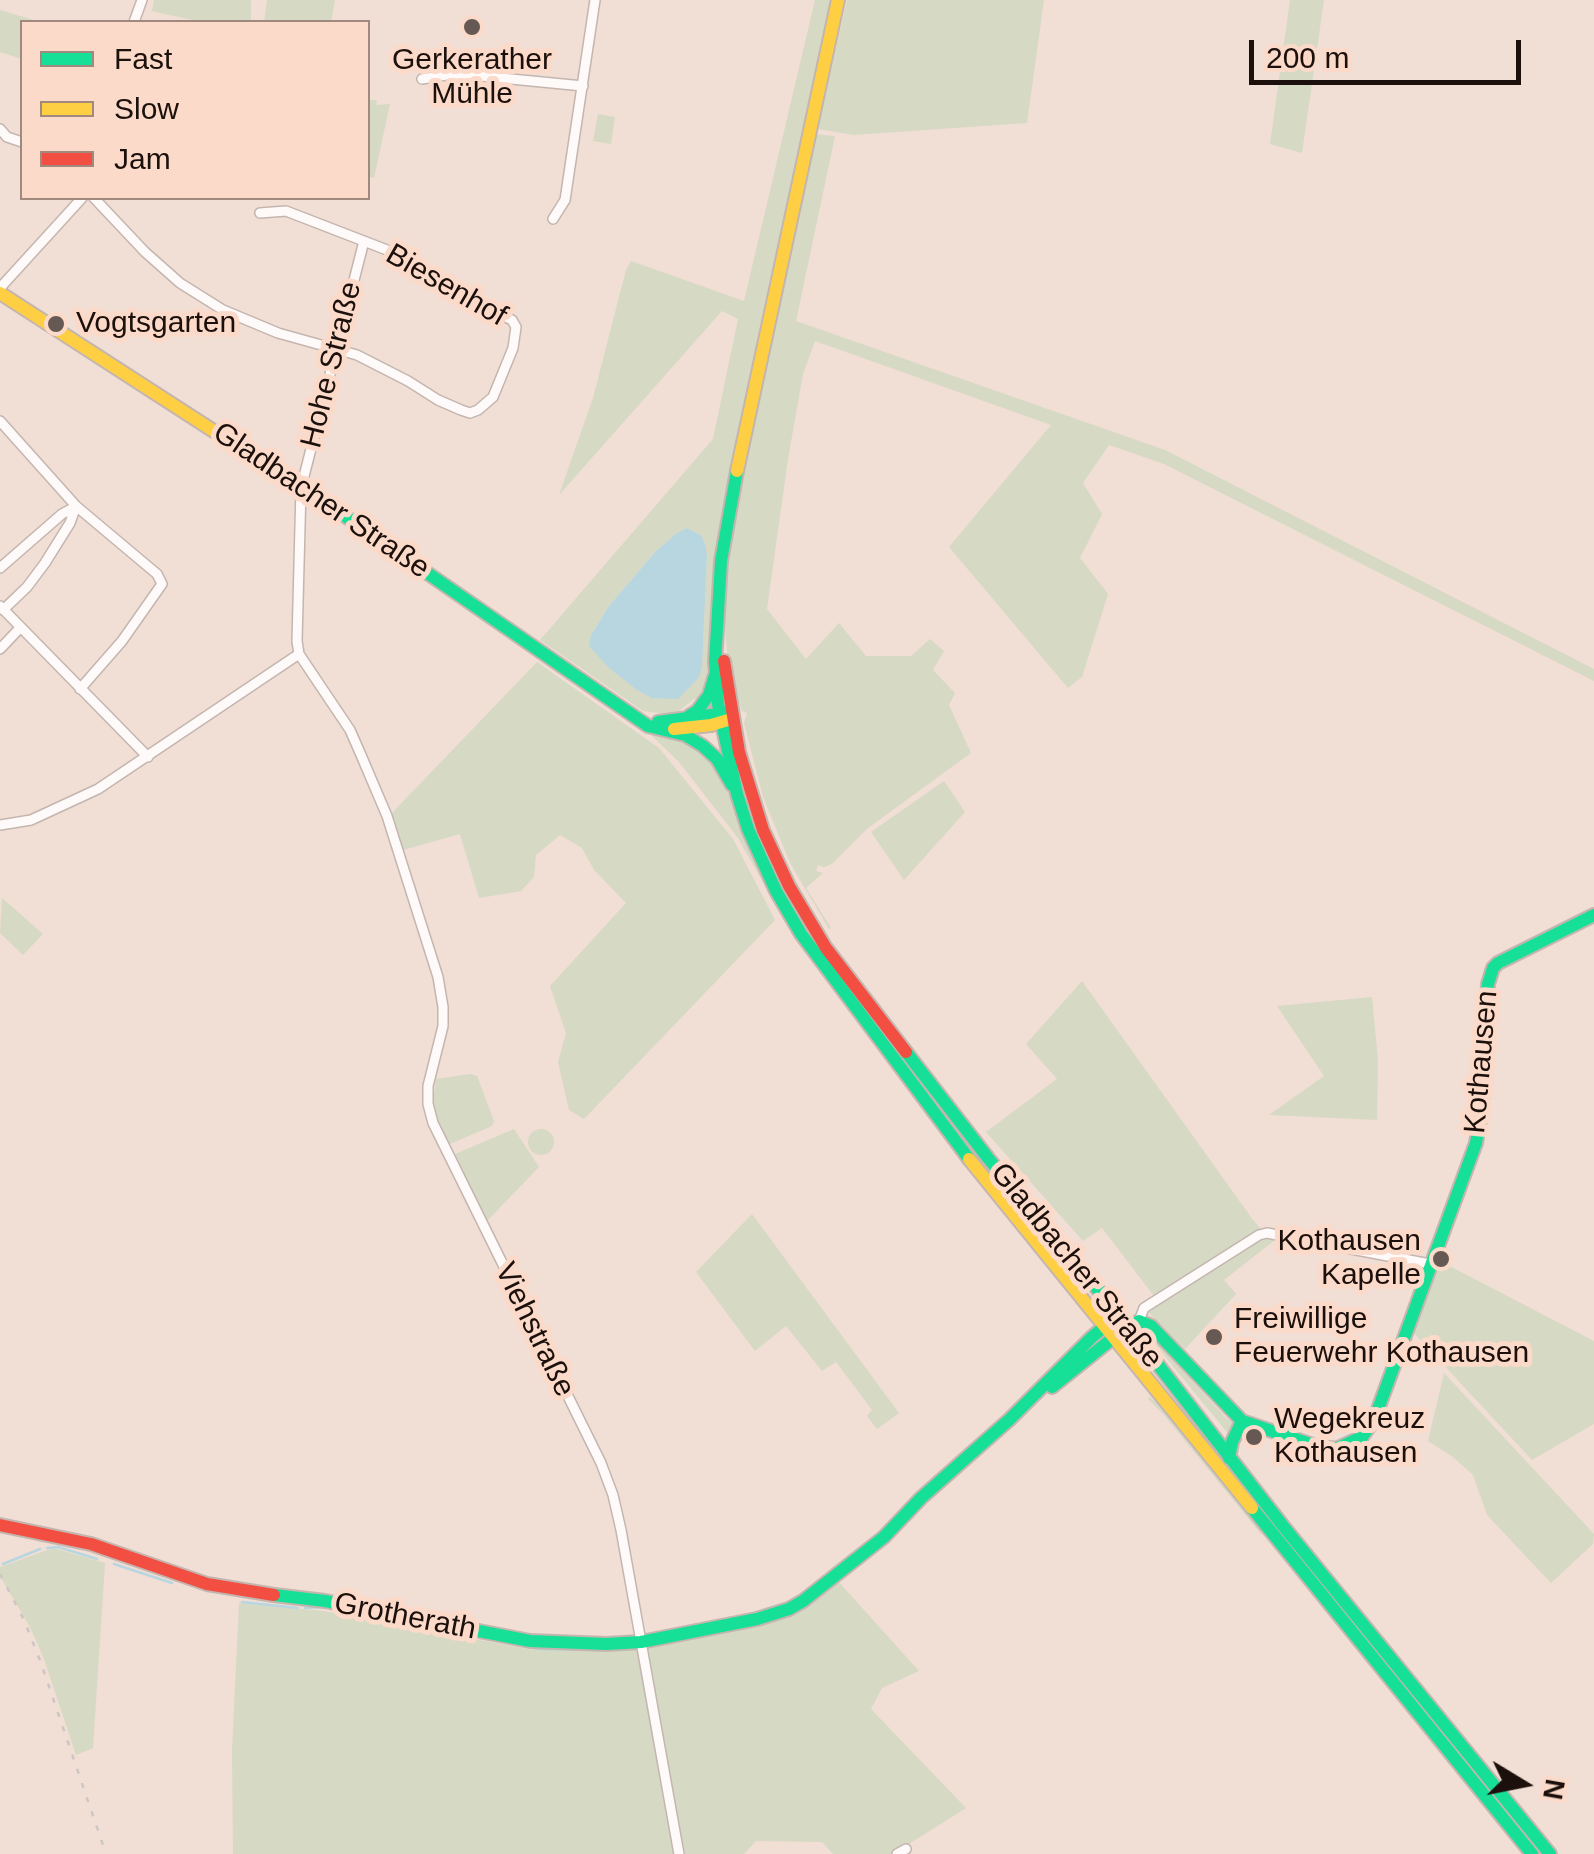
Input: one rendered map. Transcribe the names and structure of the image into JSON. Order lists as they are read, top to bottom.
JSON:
{
  "streets": {
    "main road": ["Gladbacher Straße", "Kothausen", "Grotherath"],
    "street": ["Biesenhof", "Hohe Straße", "Viehstraße"]
  },
  "crossings": [
    ["Biesenhof", "Hohe Straße"],
    ["Hohe Straße", "Gladbacher Straße"],
    ["Hohe Straße", "Viehstraße"],
    ["Gladbacher Straße", "Kothausen"],
    ["Gladbacher Straße", "Grotherath"],
    ["Kothausen", "Grotherath"],
    ["Viehstraße", "Grotherath"]
  ],
  "places": [
    "Gerkerather Mühle",
    "Vogtsgarten",
    "Kothausen Kapelle",
    "Freiwillige Feuerwehr Kothausen",
    "Wegekreuz Kothausen"
  ],
  "legend": ["Fast", "Slow", "Jam"],
  "scale_bar": "200 m",
  "north": "right"
}
